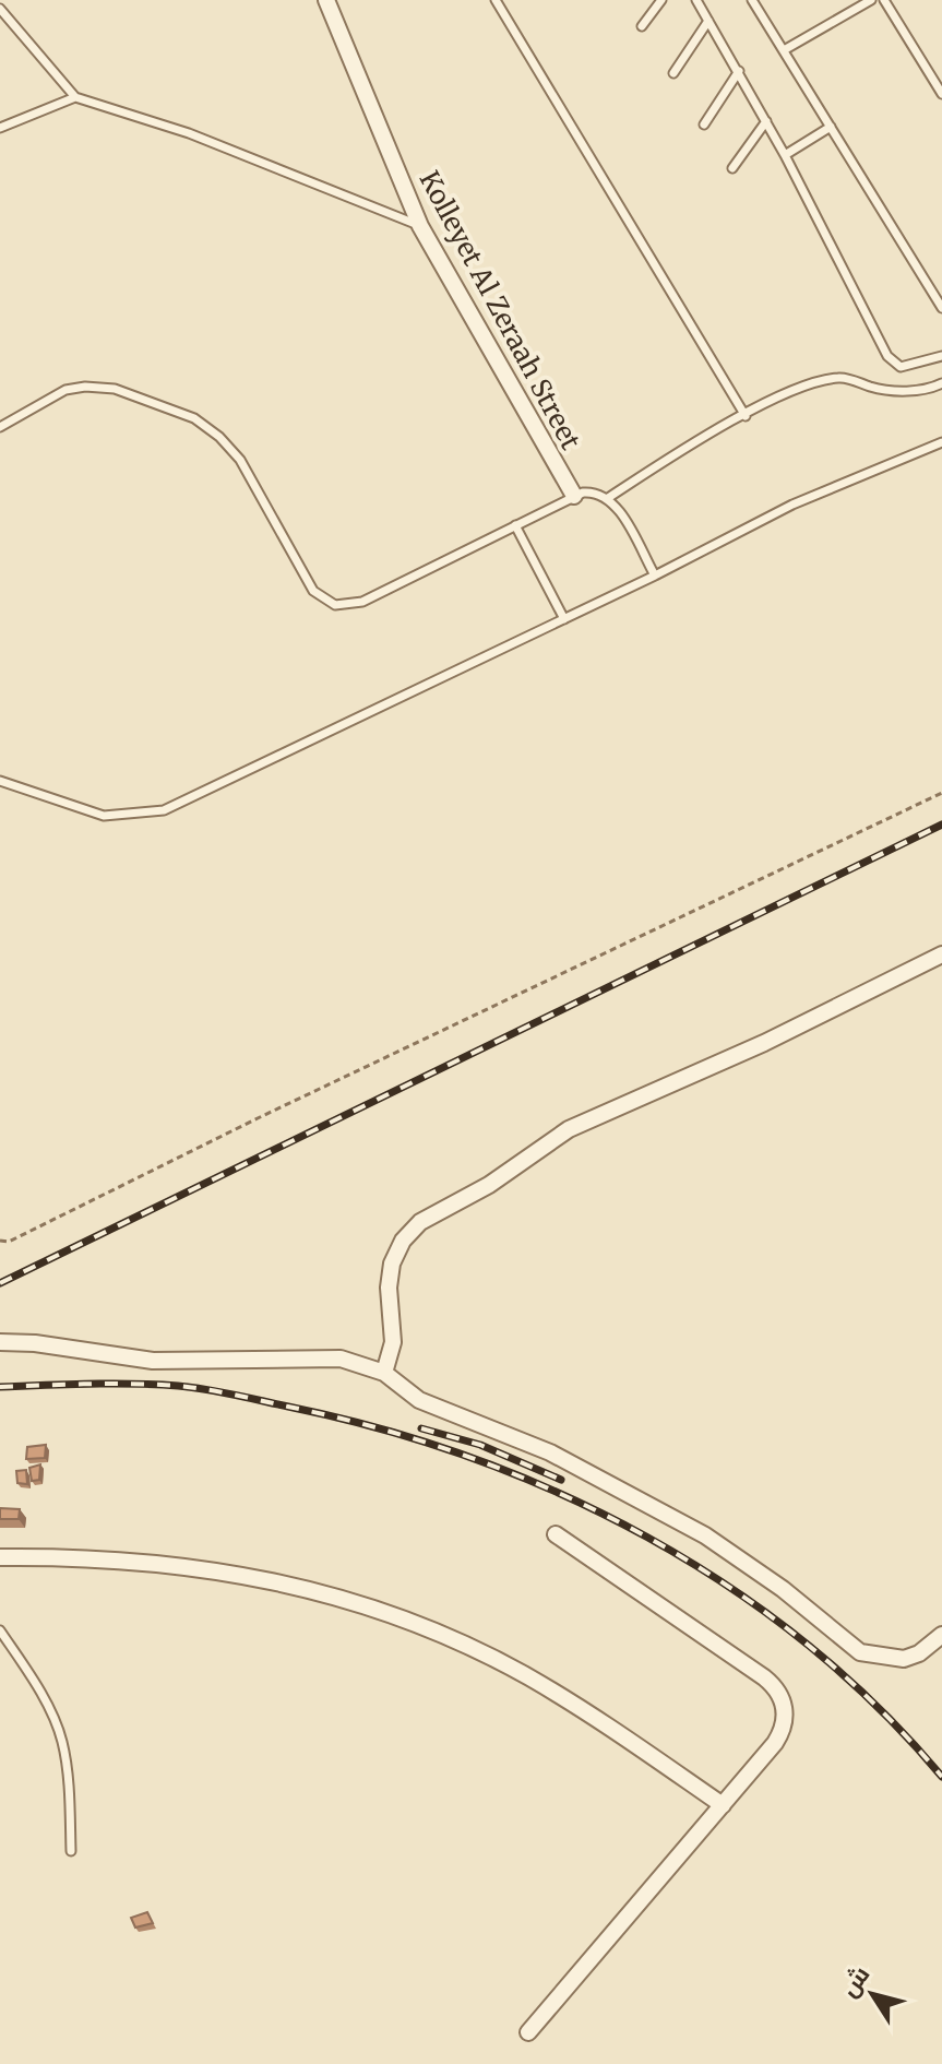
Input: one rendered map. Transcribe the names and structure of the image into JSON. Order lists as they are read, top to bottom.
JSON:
{
  "streets": {
    "street": ["Kolleyet Al Zeraah Street"]
  },
  "north": "top left"
}
